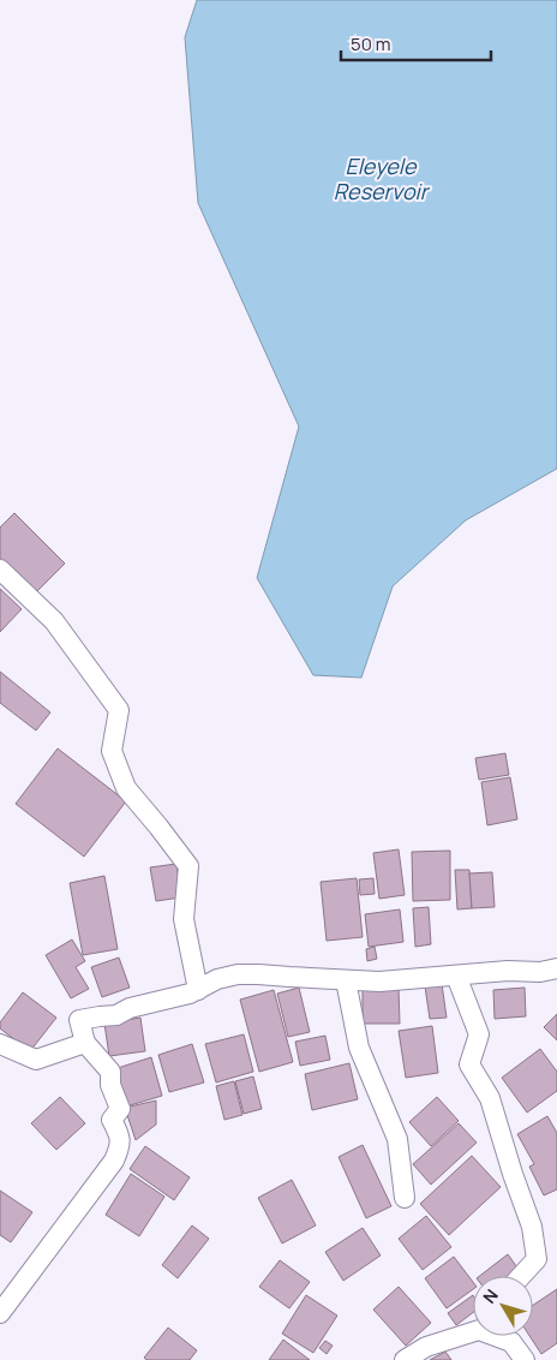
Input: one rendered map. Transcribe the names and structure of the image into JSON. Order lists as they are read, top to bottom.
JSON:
{
  "water": ["Eleyele Reservoir"],
  "scale_bar": "50 m",
  "north": "top left"
}
